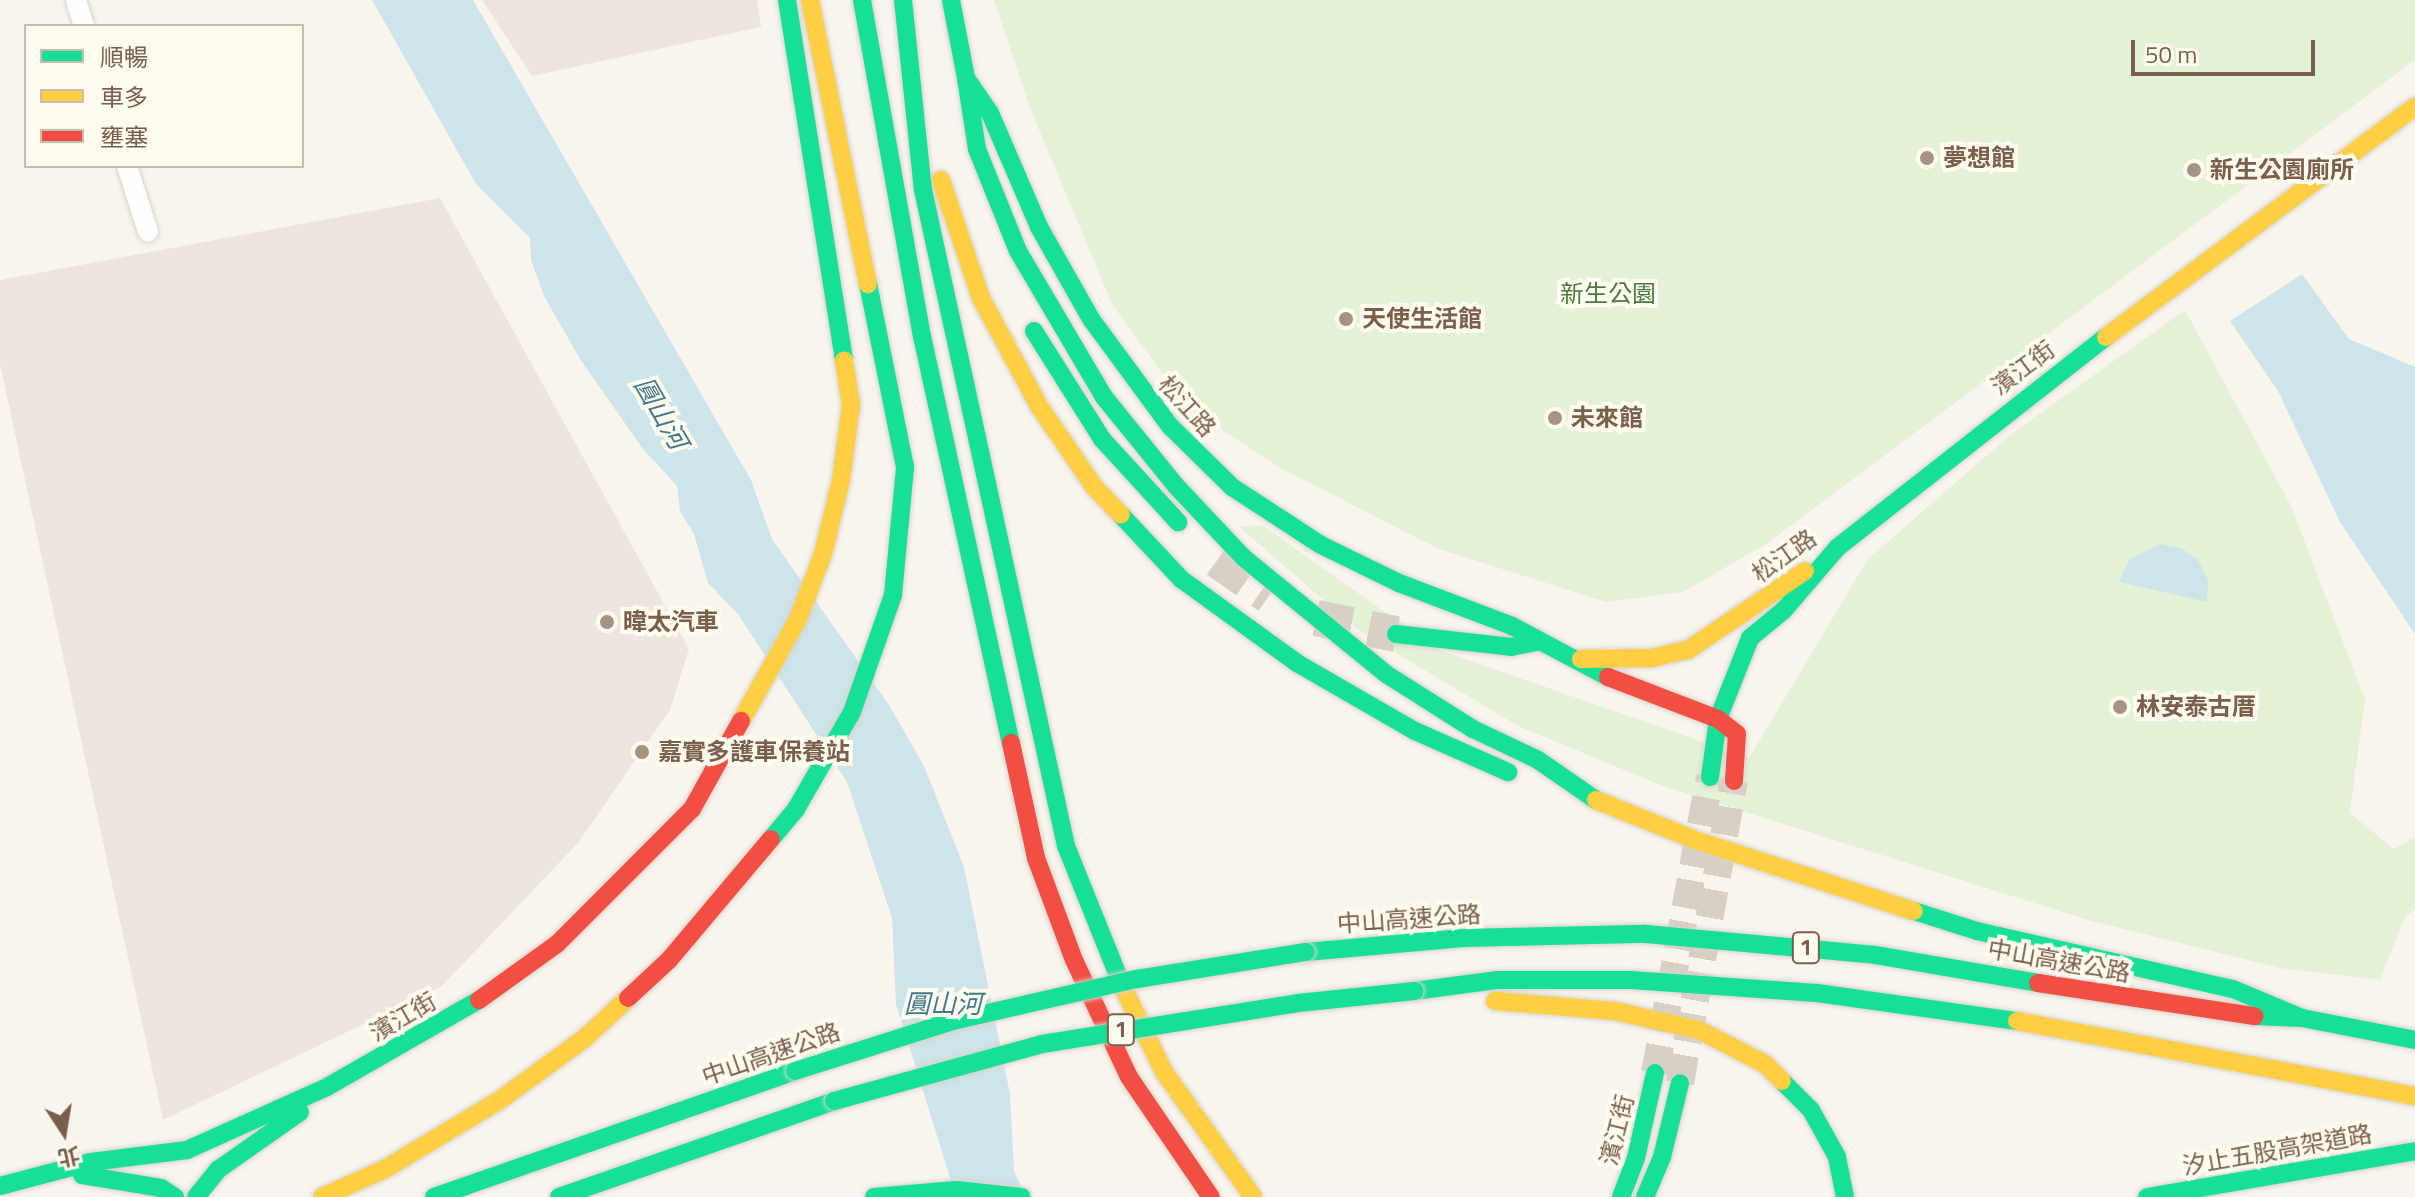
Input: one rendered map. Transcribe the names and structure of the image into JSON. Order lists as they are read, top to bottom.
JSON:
{
  "streets": {
    "main road": [
      "濱江街",
      "松江路",
      "中山高速公路",
      "1",
      "汐止五股高架道路"
    ]
  },
  "crossings": [
    ["濱江街", "松江路"]
  ],
  "water": ["圓山河"],
  "parks": ["新生公園"],
  "places": [
    "夢想館",
    "新生公園廁所",
    "天使生活館",
    "未來館",
    "暐太汽車",
    "林安泰古厝",
    "嘉實多護車保養站"
  ],
  "legend": ["順暢", "車多", "壅塞"],
  "scale_bar": "50 m",
  "north": "bottom"
}
